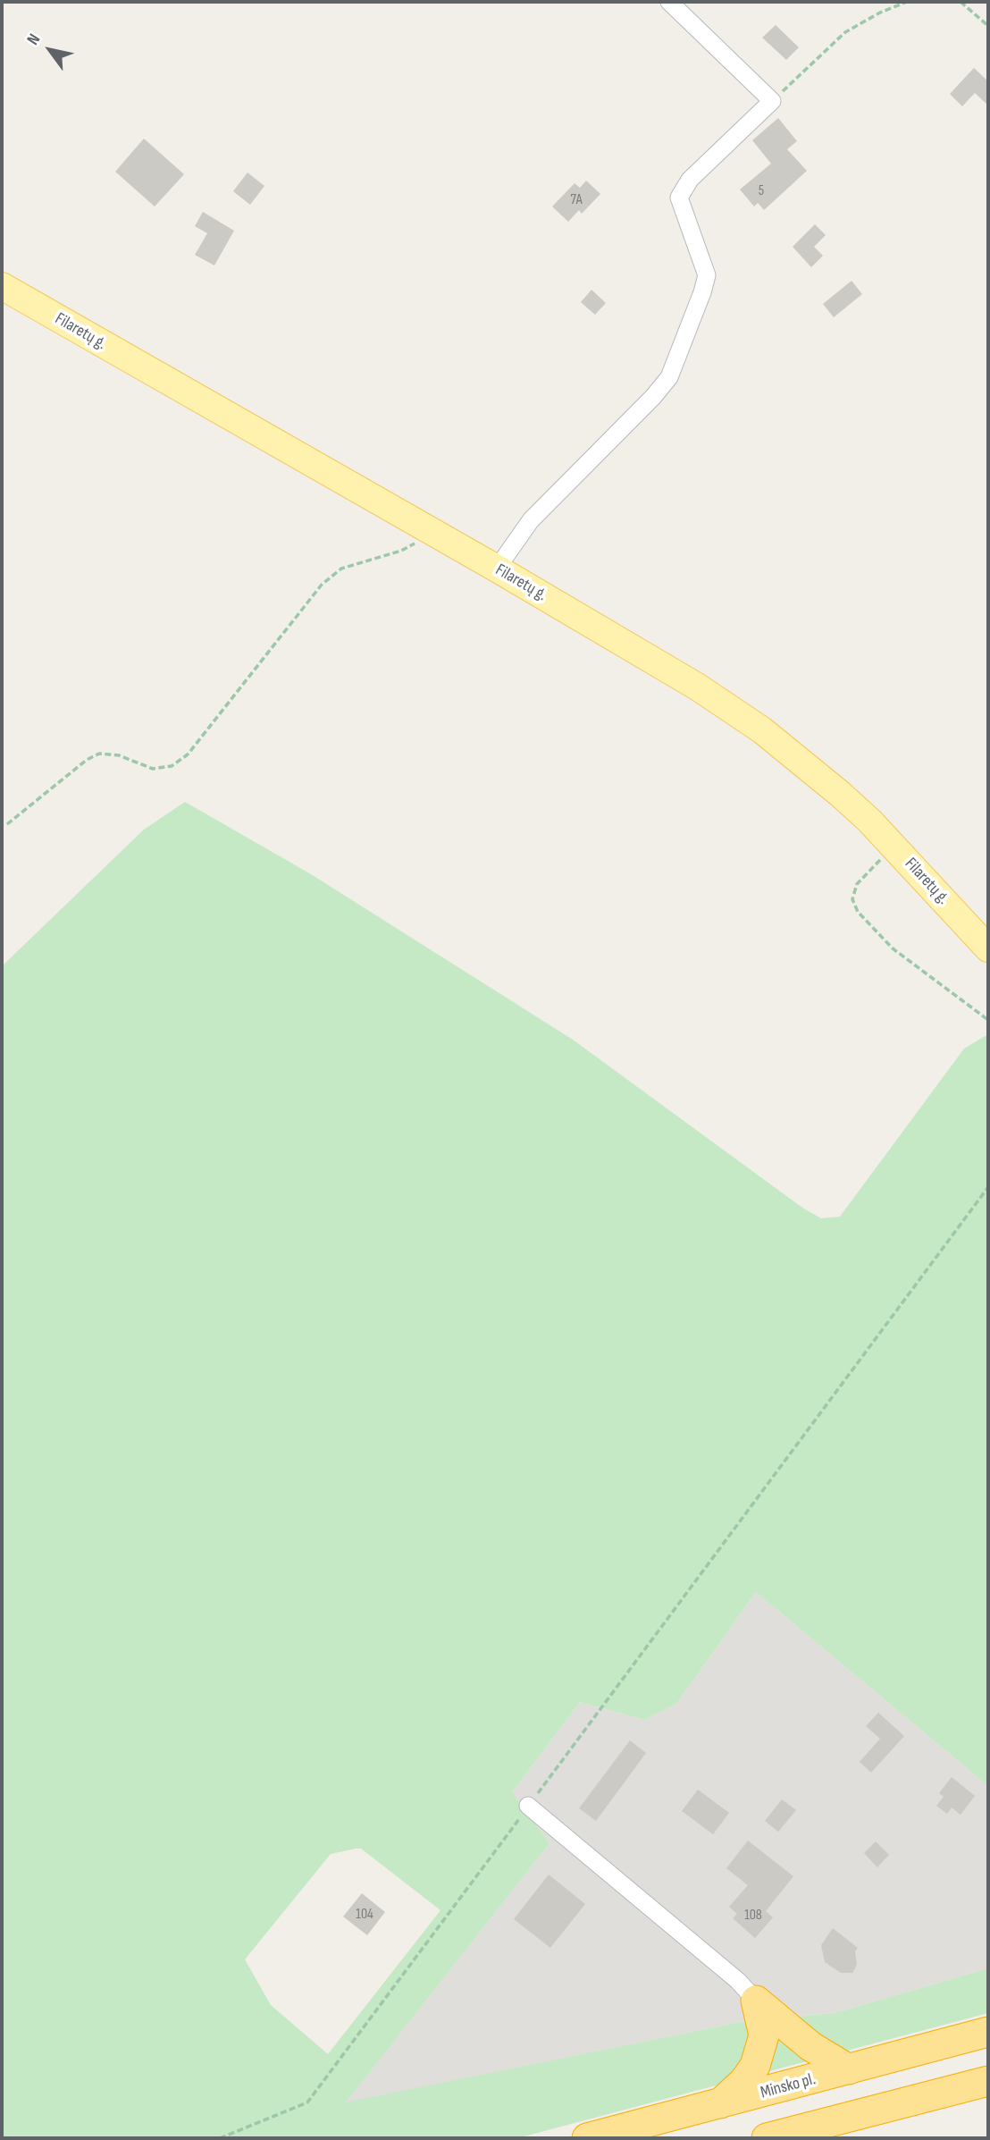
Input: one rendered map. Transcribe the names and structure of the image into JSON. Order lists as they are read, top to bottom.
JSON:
{
  "streets": {
    "highway": ["Minsko pl."],
    "main road": ["Filaretų g."]
  },
  "house_numbers": [
    "5",
    "7A",
    "104",
    "108"
  ],
  "north": "top left"
}
